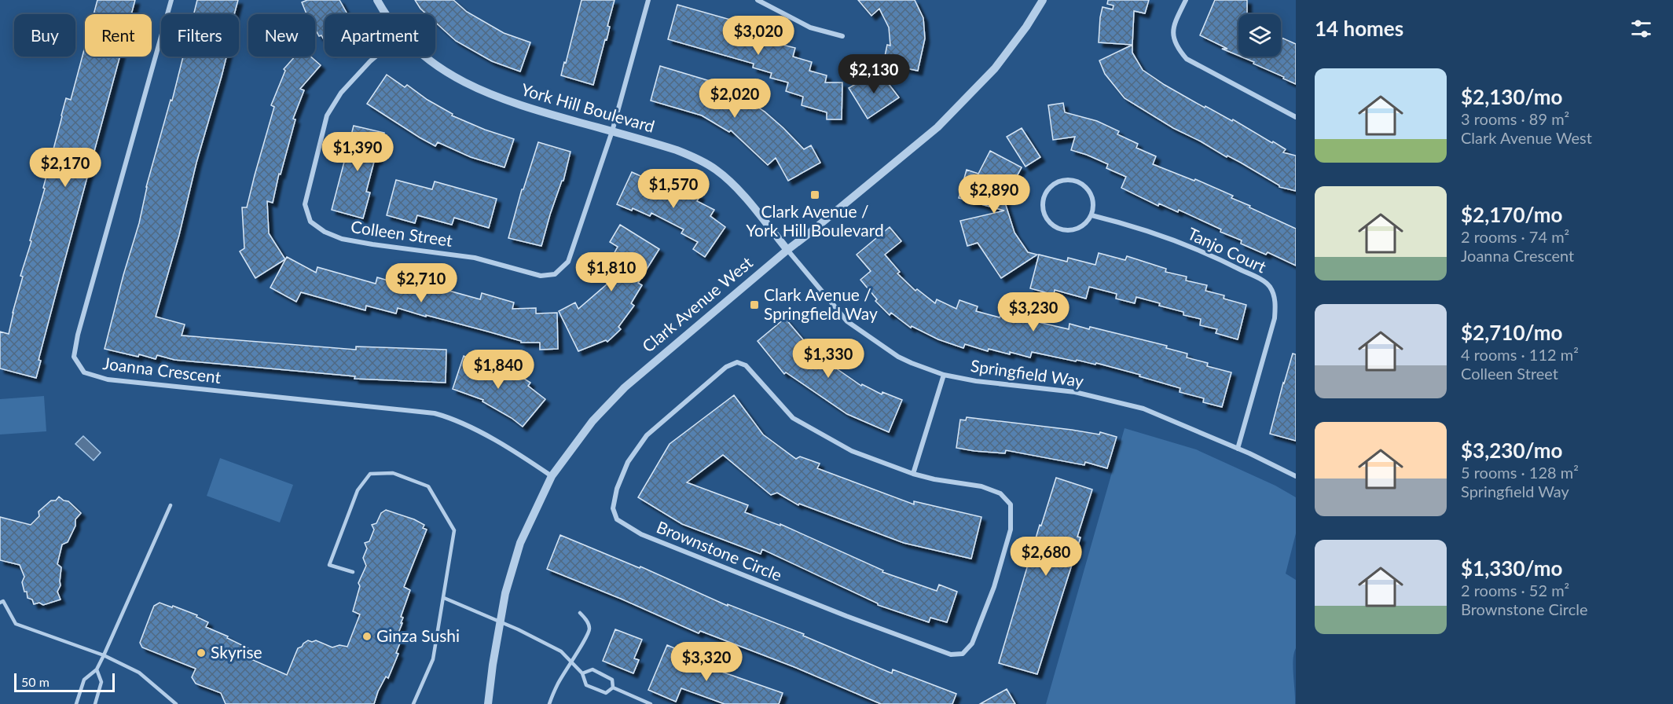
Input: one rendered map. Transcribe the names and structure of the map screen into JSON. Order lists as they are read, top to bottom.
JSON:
{
  "streets": {
    "street": [
      "York Hill Boulevard",
      "Colleen Street",
      "Tanjo Court",
      "Clark Avenue West",
      "Joanna Crescent",
      "Springfield Way",
      "Brownstone Circle"
    ]
  },
  "crossings": [
    ["York Hill Boulevard", "Colleen Street"],
    ["York Hill Boulevard", "Clark Avenue West"],
    ["York Hill Boulevard", "Springfield Way"],
    ["Tanjo Court", "Springfield Way"],
    ["Clark Avenue West", "Joanna Crescent"],
    ["Clark Avenue West", "Springfield Way"]
  ],
  "places": {
    "transit": ["Clark Avenue / York Hill Boulevard", "Clark Avenue / Springfield Way"],
    "other": ["Ginza Sushi", "Skyrise"]
  },
  "scale_bar": "50 m",
  "page": {
    "heading": "14 homes",
    "chip": [
      "Buy",
      "Rent",
      "Filters",
      "New",
      "Apartment"
    ],
    "price": [
      "$3,020",
      "$2,130",
      "$2,020",
      "$1,390",
      "$2,170",
      "$1,570",
      "$2,890",
      "$1,810",
      "$2,710",
      "$3,230",
      "$1,330",
      "$1,840",
      "$2,680",
      "$3,320"
    ],
    "list": [
      {
        "name": "$2,130/mo",
        "note": "3 rooms · 89 m² · Clark Avenue West"
      },
      {
        "name": "$2,170/mo",
        "note": "2 rooms · 74 m² · Joanna Crescent"
      },
      {
        "name": "$2,710/mo",
        "note": "4 rooms · 112 m² · Colleen Street"
      },
      {
        "name": "$3,230/mo",
        "note": "5 rooms · 128 m² · Springfield Way"
      },
      {
        "name": "$1,330/mo",
        "note": "2 rooms · 52 m² · Brownstone Circle"
      }
    ],
    "scale": "50 m"
  }
}
